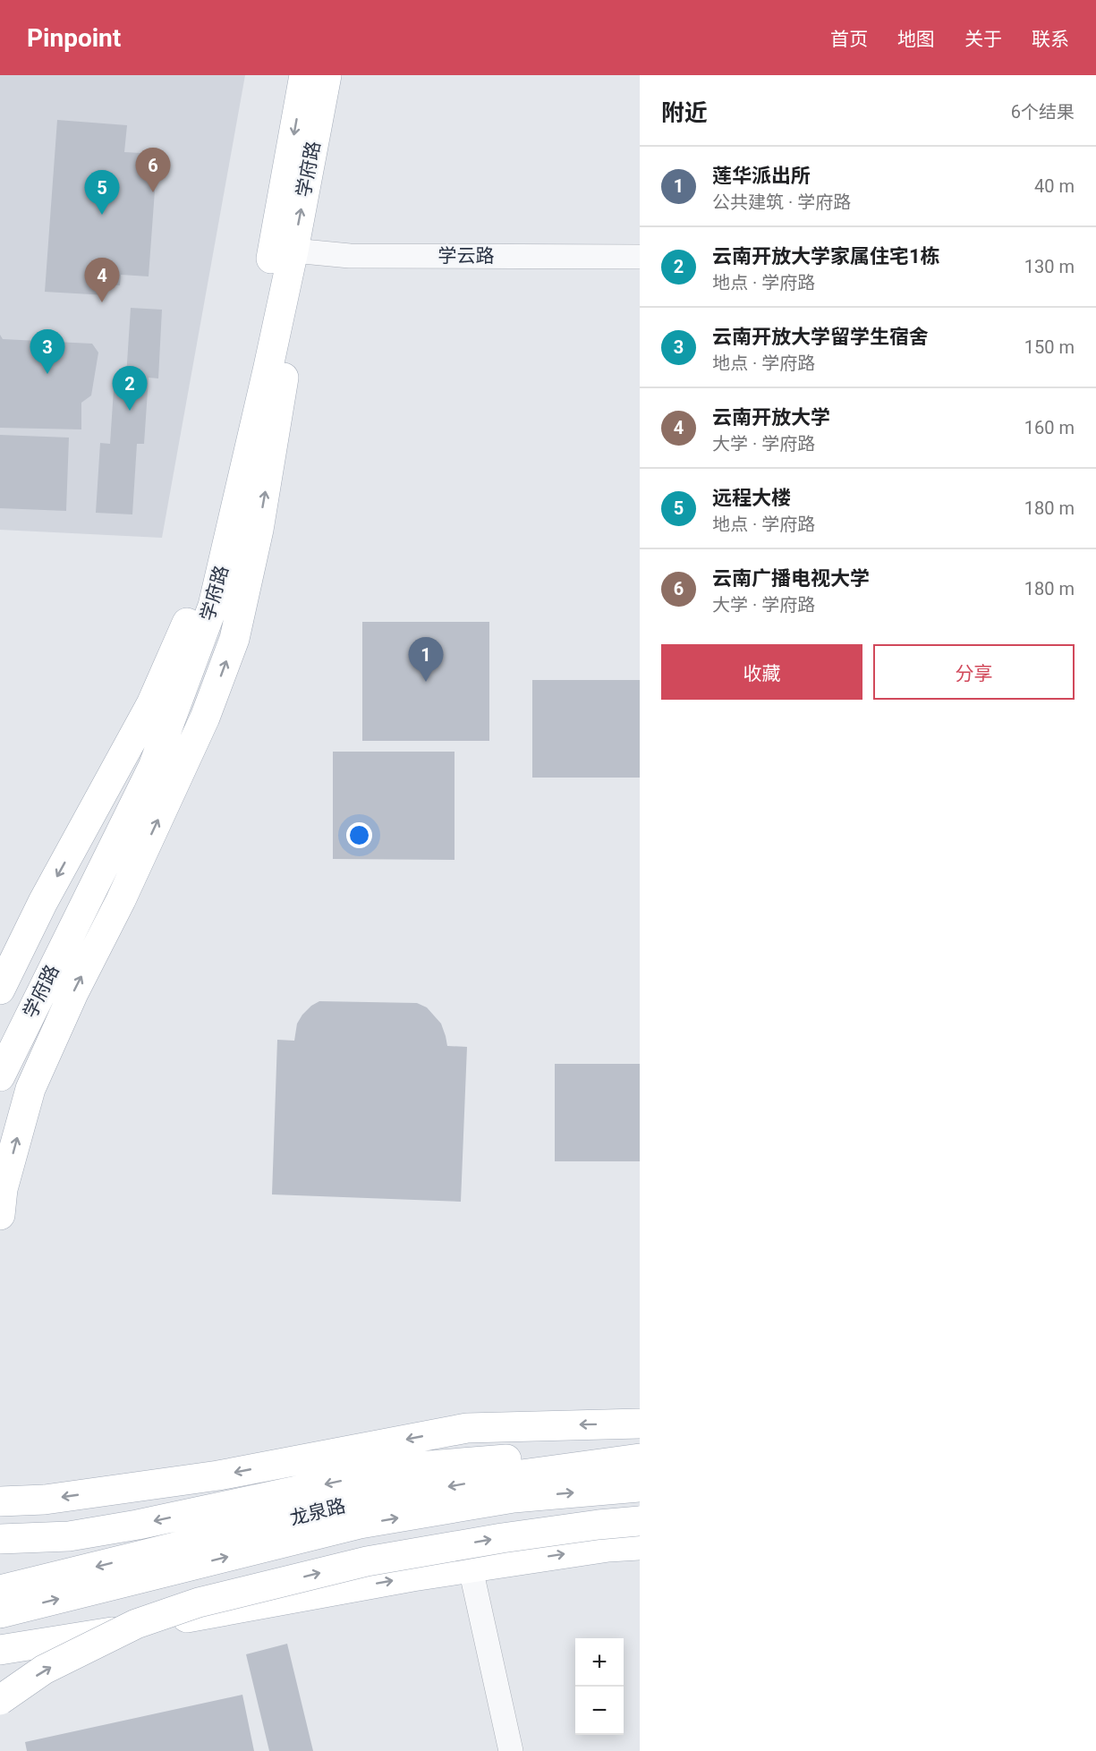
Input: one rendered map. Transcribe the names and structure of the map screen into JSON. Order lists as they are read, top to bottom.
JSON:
{
  "streets": {
    "main road": ["学府路", "龙泉路"],
    "street": ["学云路"]
  },
  "crossings": [
    ["学府路", "学云路"]
  ],
  "page": {
    "header": "Pinpoint",
    "nav": [
      "首页",
      "地图",
      "关于",
      "联系"
    ],
    "heading": ["附近", "6个结果"],
    "list": [
      {
        "mark": "1",
        "name": "莲华派出所",
        "note": "公共建筑 · 学府路",
        "value": "40 m"
      },
      {
        "mark": "2",
        "name": "云南开放大学家属住宅1栋",
        "note": "地点 · 学府路",
        "value": "130 m"
      },
      {
        "mark": "3",
        "name": "云南开放大学留学生宿舍",
        "note": "地点 · 学府路",
        "value": "150 m"
      },
      {
        "mark": "4",
        "name": "云南开放大学",
        "note": "大学 · 学府路",
        "value": "160 m"
      },
      {
        "mark": "5",
        "name": "远程大楼",
        "note": "地点 · 学府路",
        "value": "180 m"
      },
      {
        "mark": "6",
        "name": "云南广播电视大学",
        "note": "大学 · 学府路",
        "value": "180 m"
      }
    ],
    "pins": [
      "6",
      "5",
      "4",
      "3",
      "2",
      "1"
    ],
    "buttons": ["收藏", "分享"],
    "map_buttons": ["+", "−"]
  }
}
